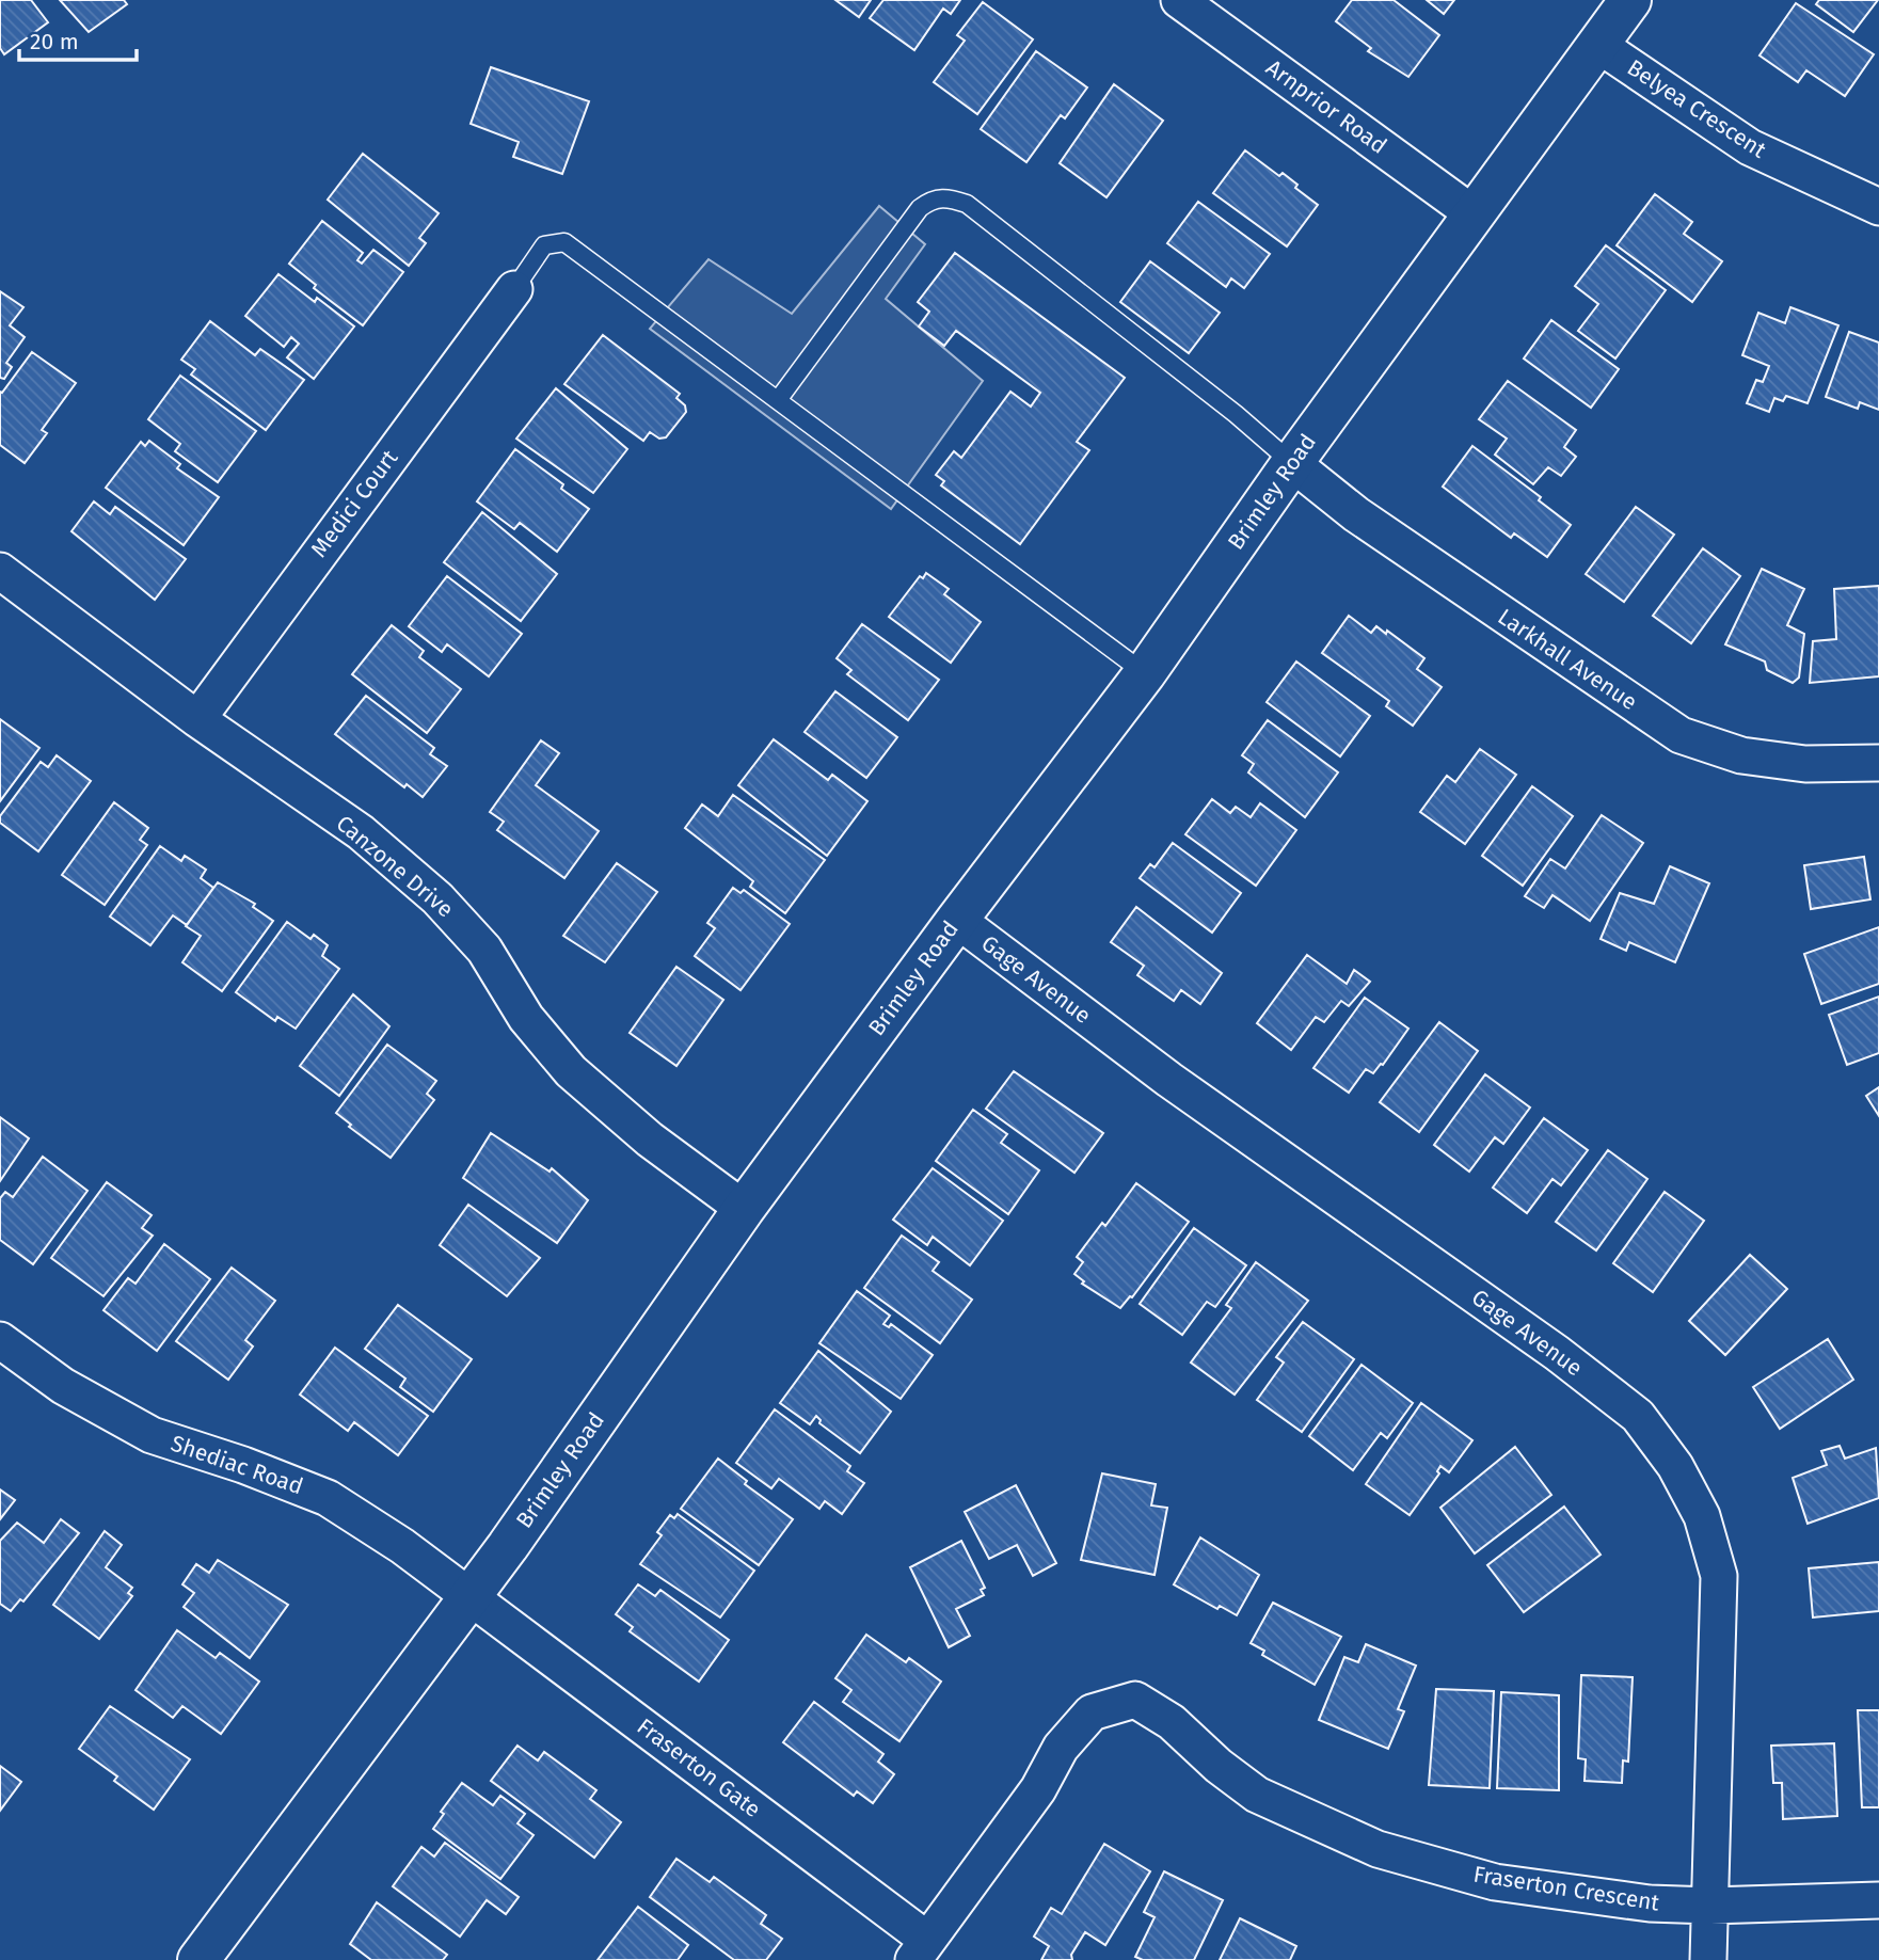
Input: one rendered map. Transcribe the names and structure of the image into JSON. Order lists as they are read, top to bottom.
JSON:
{
  "streets": {
    "main road": ["Brimley Road"],
    "street": [
      "Arnprior Road",
      "Belyea Crescent",
      "Medici Court",
      "Larkhall Avenue",
      "Canzone Drive",
      "Gage Avenue",
      "Shediac Road",
      "Fraserton Gate",
      "Fraserton Crescent"
    ]
  },
  "crossings": [
    ["Arnprior Road", "Brimley Road"],
    ["Belyea Crescent", "Brimley Road"],
    ["Brimley Road", "Larkhall Avenue"],
    ["Brimley Road", "Canzone Drive"],
    ["Brimley Road", "Gage Avenue"],
    ["Brimley Road", "Shediac Road"],
    ["Brimley Road", "Fraserton Gate"],
    ["Medici Court", "Canzone Drive"],
    ["Gage Avenue", "Fraserton Crescent"],
    ["Shediac Road", "Fraserton Gate"],
    ["Fraserton Gate", "Fraserton Crescent"]
  ],
  "scale_bar": "20 m"
}
